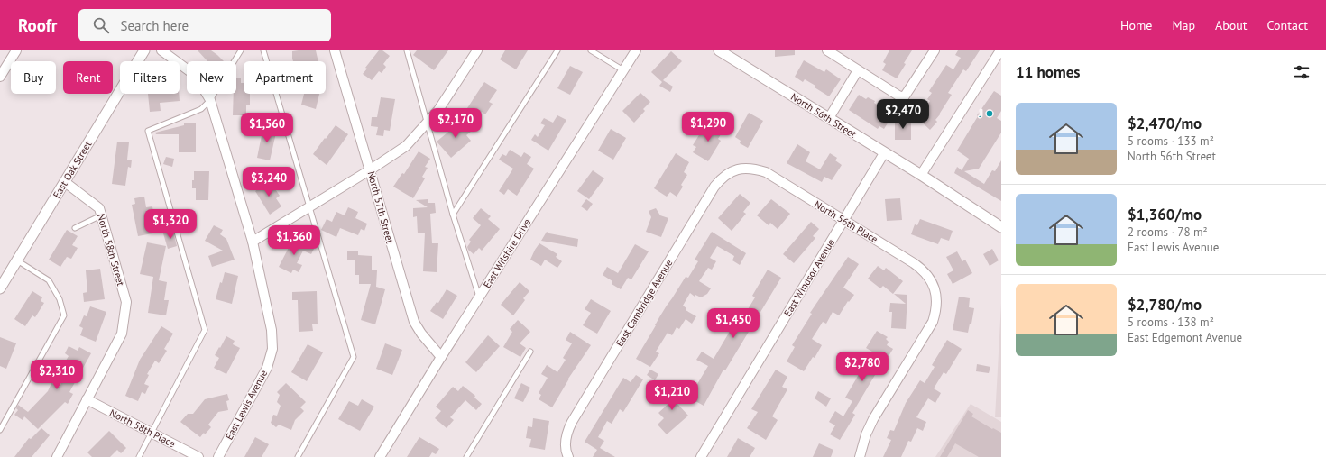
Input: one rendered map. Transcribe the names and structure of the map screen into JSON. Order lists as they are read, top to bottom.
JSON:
{
  "streets": {
    "street": [
      "North 56th Street",
      "East Oak Street",
      "North 57th Street",
      "North 56th Place",
      "North 58th Street",
      "East Wilshire Drive",
      "East Windsor Avenue",
      "East Cambridge Avenue",
      "East Lewis Avenue",
      "North 58th Place"
    ]
  },
  "crossings": [
    ["North 56th Street", "East Windsor Avenue"],
    ["East Oak Street", "North 58th Street"],
    ["North 57th Street", "East Wilshire Drive"],
    ["North 56th Place", "East Windsor Avenue"],
    ["North 56th Place", "East Cambridge Avenue"],
    ["North 58th Street", "North 58th Place"]
  ],
  "places": ["J"],
  "page": {
    "header": "Roofr",
    "search": "Search here",
    "nav": [
      "Home",
      "Map",
      "About",
      "Contact"
    ],
    "heading": "11 homes",
    "chip": [
      "Buy",
      "Rent",
      "Filters",
      "New",
      "Apartment"
    ],
    "list": [
      {
        "name": "$2,470/mo",
        "note": "5 rooms · 133 m² · North 56th Street"
      },
      {
        "name": "$1,360/mo",
        "note": "2 rooms · 78 m² · East Lewis Avenue"
      },
      {
        "name": "$2,780/mo",
        "note": "5 rooms · 138 m² · East Edgemont Avenue"
      }
    ],
    "price": [
      "$2,470",
      "$2,170",
      "$1,290",
      "$1,560",
      "$3,240",
      "$1,320",
      "$1,360",
      "$1,450",
      "$2,780",
      "$2,310",
      "$1,210"
    ]
  }
}
